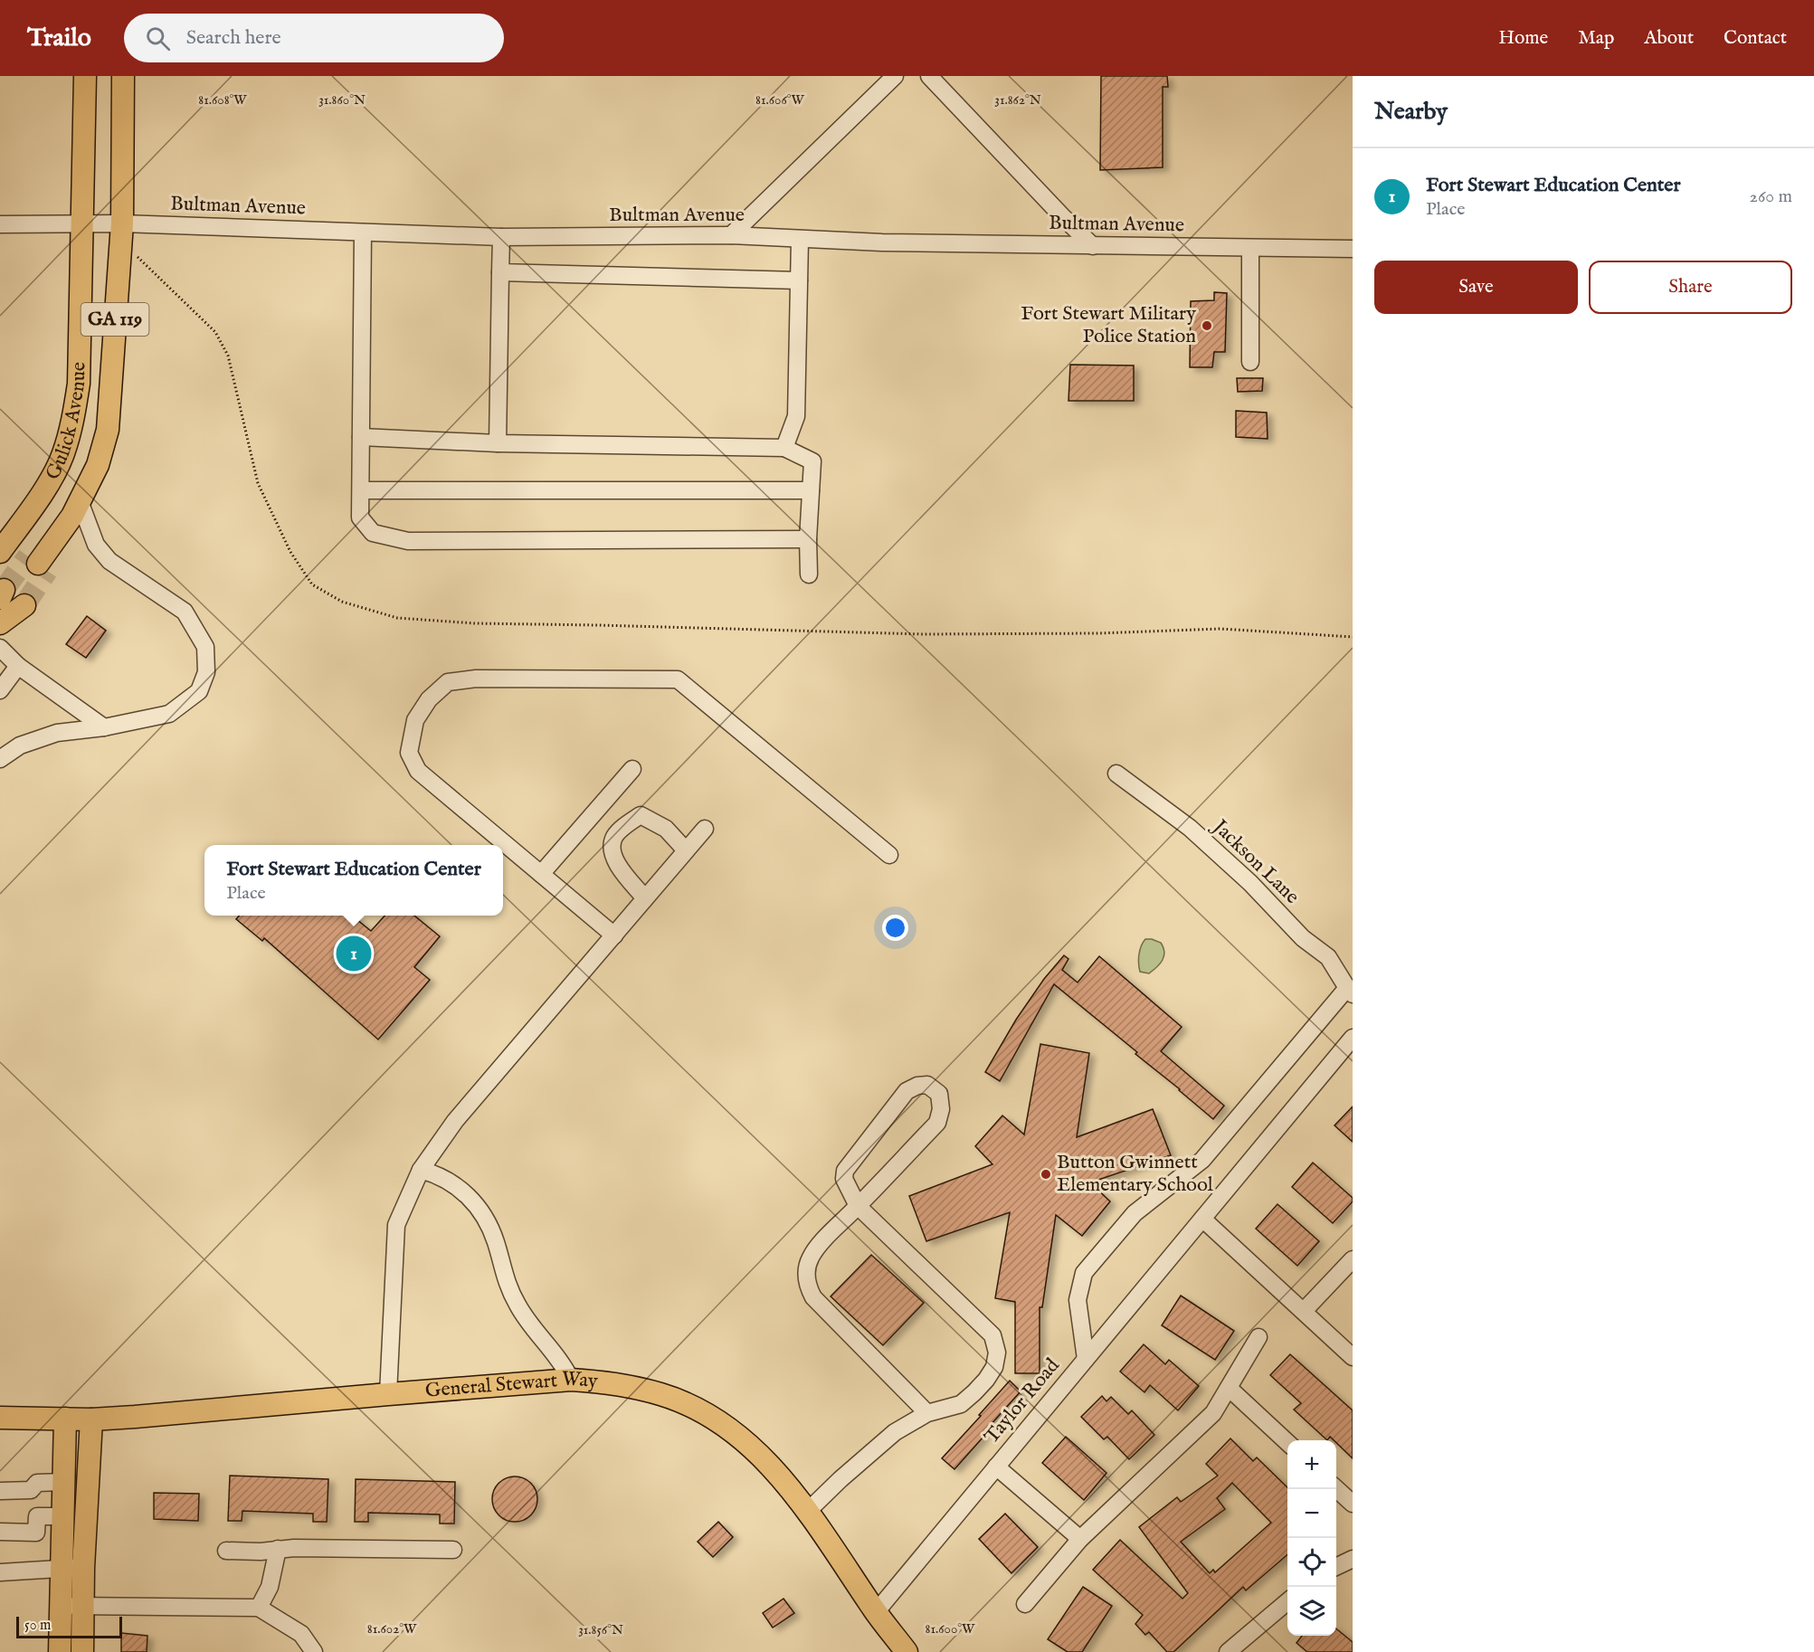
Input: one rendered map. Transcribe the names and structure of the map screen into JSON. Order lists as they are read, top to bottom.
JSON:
{
  "streets": {
    "main road": ["GA 119", "Gulick Avenue", "General Stewart Way"],
    "street": ["Bultman Avenue", "Jackson Lane", "Taylor Road"]
  },
  "crossings": [
    ["Bultman Avenue", "GA 119"],
    ["Bultman Avenue", "Gulick Avenue"],
    ["General Stewart Way", "Taylor Road"]
  ],
  "places": ["Fort Stewart Military Police Station", "Button Gwinnett Elementary School"],
  "scale_bar": "50 m",
  "page": {
    "header": "Trailo",
    "search": "Search here",
    "nav": [
      "Home",
      "Map",
      "About",
      "Contact"
    ],
    "heading": "Nearby",
    "list": [
      {
        "mark": "1",
        "name": "Fort Stewart Education Center",
        "note": "Place",
        "value": "260 m"
      }
    ],
    "buttons": ["Save", "Share"],
    "popup": ["Fort Stewart Education Center", "Place"],
    "pins": "1",
    "map_buttons": ["+", "−"],
    "scale": "50 m"
  },
  "coordinates": [
    "31.860°N",
    "31.862°N",
    "81.608°W",
    "81.606°W",
    "81.602°W",
    "81.600°W",
    "31.856°N"
  ]
}
